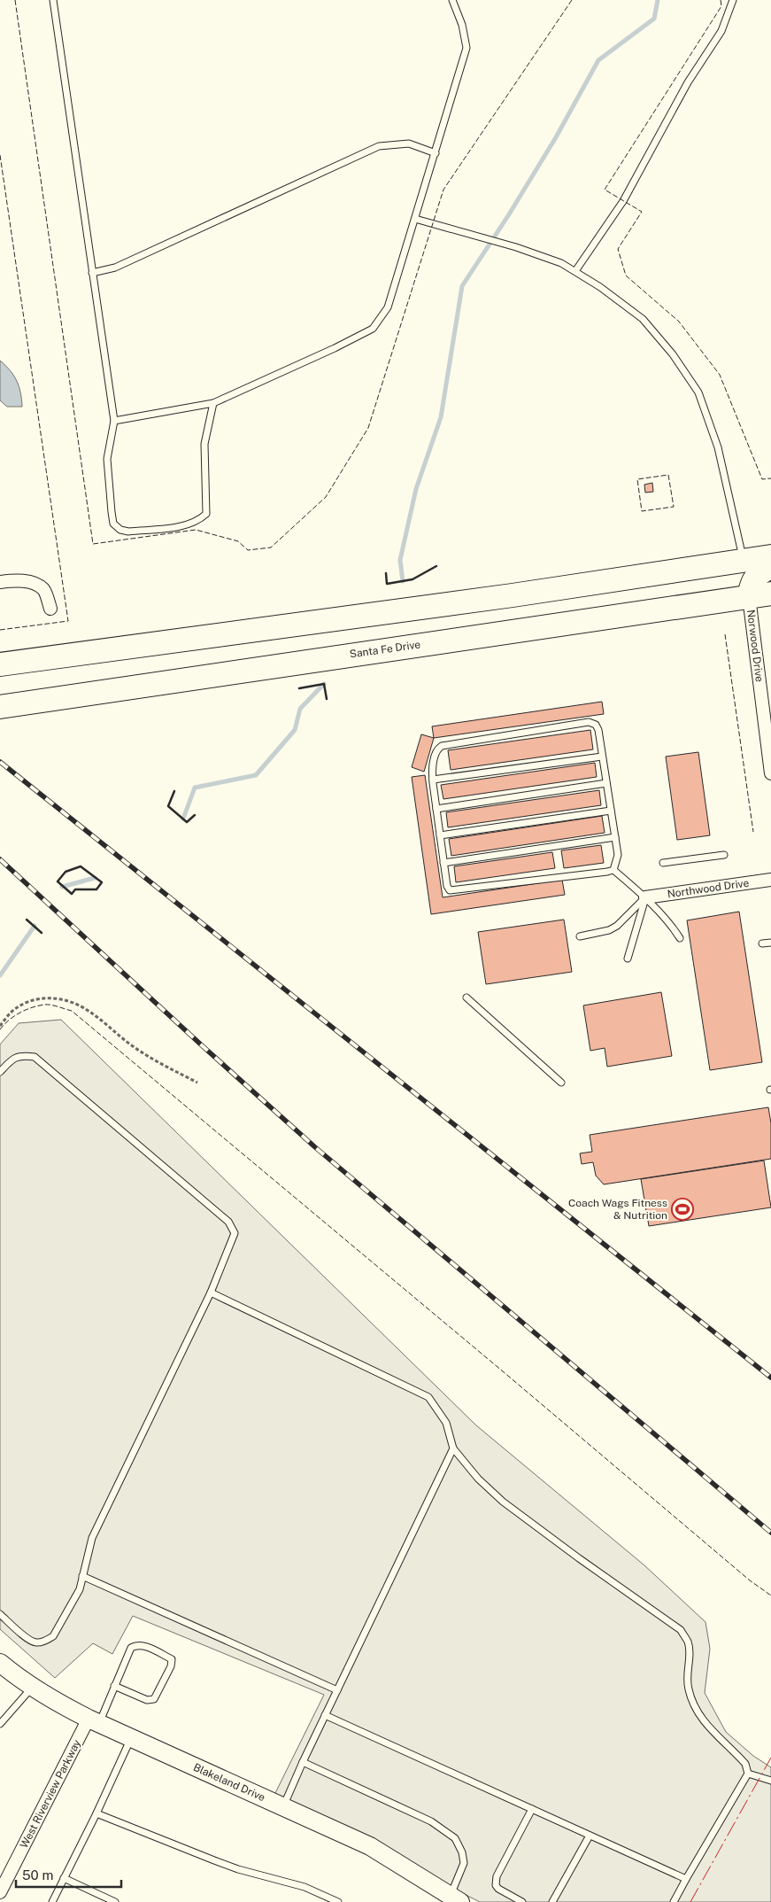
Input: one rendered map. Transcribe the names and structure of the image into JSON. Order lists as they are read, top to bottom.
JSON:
{
  "streets": {
    "highway": ["Santa Fe Drive"],
    "street": [
      "Norwood Drive",
      "Northwood Drive",
      "Blakeland Drive",
      "West Riverview Parkway"
    ]
  },
  "crossings": [
    ["Norwood Drive", "Santa Fe Drive"],
    ["Blakeland Drive", "West Riverview Parkway"]
  ],
  "places": {
    "sports": ["Coach Wags Fitness & Nutrition"]
  },
  "scale_bar": "50 m"
}
